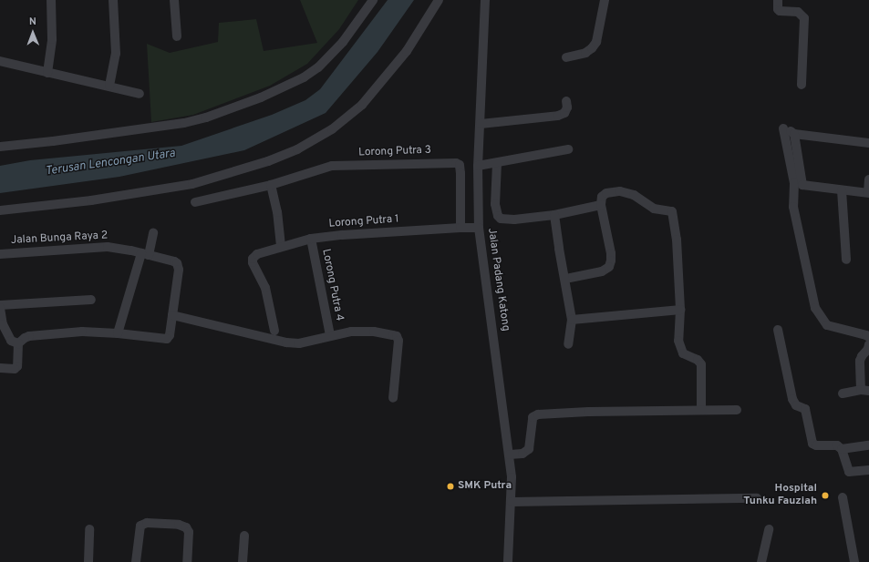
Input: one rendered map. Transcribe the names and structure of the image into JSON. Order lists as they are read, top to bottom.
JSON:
{
  "streets": {
    "street": [
      "Lorong Putra 3",
      "Lorong Putra 1",
      "Jalan Bunga Raya 2",
      "Jalan Padang Katong",
      "Lorong Putra 4"
    ]
  },
  "crossings": [
    ["Lorong Putra 3", "Lorong Putra 1"],
    ["Lorong Putra 1", "Jalan Padang Katong"],
    ["Lorong Putra 1", "Lorong Putra 4"]
  ],
  "water": ["Terusan Lencongan Utara"],
  "places": ["SMK Putra", "Hospital Tunku Fauziah"],
  "north": "top"
}
